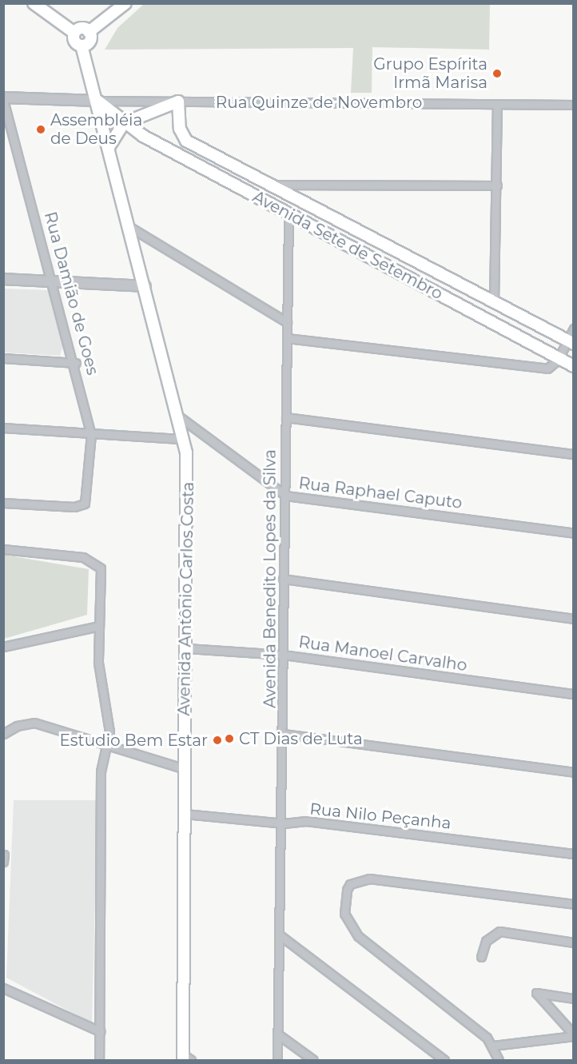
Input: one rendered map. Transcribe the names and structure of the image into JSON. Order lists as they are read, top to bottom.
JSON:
{
  "streets": {
    "main road": ["Avenida Sete de Setembro", "Avenida Antônio Carlos Costa"],
    "street": [
      "Rua Quinze de Novembro",
      "Rua Damião de Goes",
      "Rua Raphael Caputo",
      "Avenida Benedito Lopes da Silva",
      "Rua Manoel Carvalho",
      "Rua Nilo Peçanha"
    ]
  },
  "crossings": [
    ["Rua Quinze de Novembro", "Avenida Sete de Setembro"],
    ["Rua Quinze de Novembro", "Avenida Antônio Carlos Costa"],
    ["Avenida Sete de Setembro", "Avenida Benedito Lopes da Silva"],
    ["Rua Raphael Caputo", "Avenida Benedito Lopes da Silva"],
    ["Rua Raphael Caputo", "Avenida Antônio Carlos Costa"],
    ["Avenida Benedito Lopes da Silva", "Rua Manoel Carvalho"],
    ["Avenida Benedito Lopes da Silva", "Rua Nilo Peçanha"],
    ["Avenida Antônio Carlos Costa", "Rua Manoel Carvalho"],
    ["Avenida Antônio Carlos Costa", "Rua Nilo Peçanha"]
  ],
  "places": [
    "Grupo Espírita Irmã Marisa",
    "Assembléia de Deus",
    "CT Dias de Luta",
    "Estudio Bem Estar"
  ]
}
